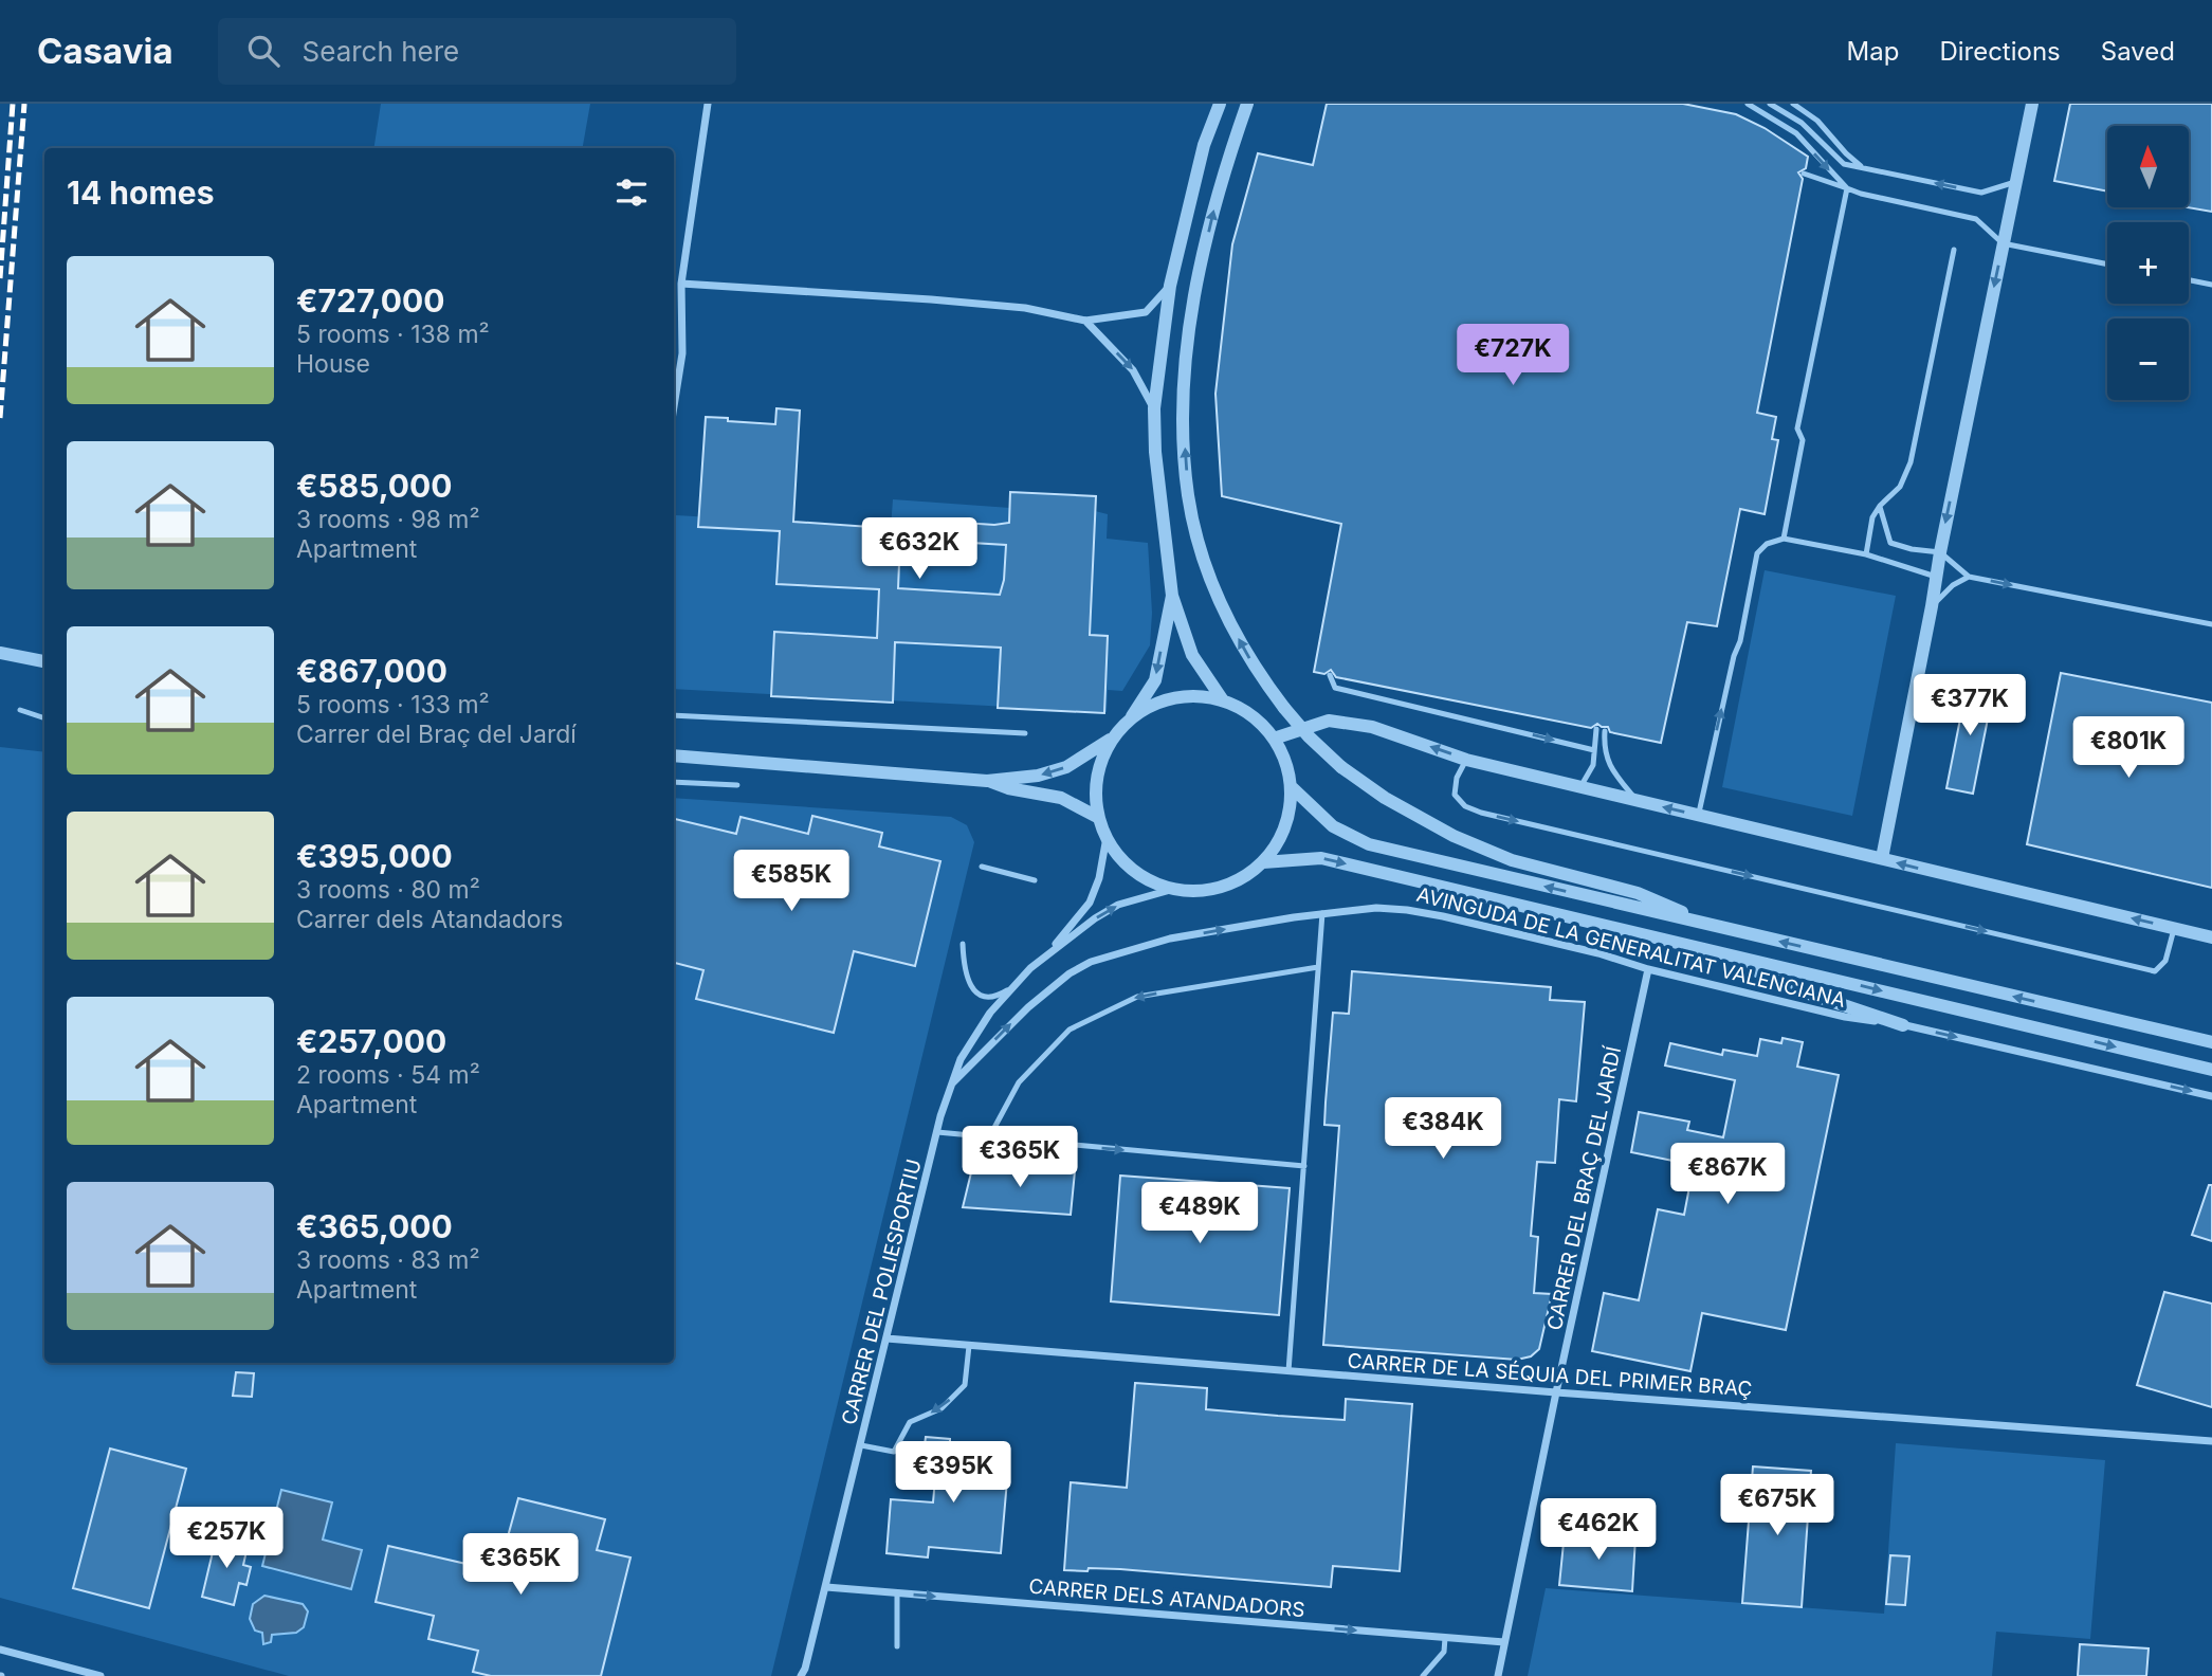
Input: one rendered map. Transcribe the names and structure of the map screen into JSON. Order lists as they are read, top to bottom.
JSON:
{
  "streets": {
    "street": [
      "AVINGUDA DE LA GENERALITAT VALENCIANA",
      "CARRER DEL BRAÇ DEL JARDÍ",
      "CARRER DEL POLIESPORTIU",
      "CARRER DE LA SÉQUIA DEL PRIMER BRAÇ",
      "CARRER DELS ATANDADORS"
    ]
  },
  "crossings": [
    ["AVINGUDA DE LA GENERALITAT VALENCIANA", "CARRER DEL BRAÇ DEL JARDÍ"],
    ["AVINGUDA DE LA GENERALITAT VALENCIANA", "CARRER DEL POLIESPORTIU"],
    ["CARRER DEL BRAÇ DEL JARDÍ", "CARRER DE LA SÉQUIA DEL PRIMER BRAÇ"],
    ["CARRER DEL BRAÇ DEL JARDÍ", "CARRER DELS ATANDADORS"],
    ["CARRER DEL POLIESPORTIU", "CARRER DE LA SÉQUIA DEL PRIMER BRAÇ"],
    ["CARRER DEL POLIESPORTIU", "CARRER DELS ATANDADORS"]
  ],
  "one_way": ["CARRER DELS ATANDADORS"],
  "north": "top",
  "page": {
    "header": "Casavia",
    "search": "Search here",
    "nav": ["Map", "Directions", "Saved"],
    "map_buttons": ["+", "−"],
    "heading": "14 homes",
    "list": [
      {
        "name": "€727,000",
        "note": "5 rooms · 138 m² · House"
      },
      {
        "name": "€585,000",
        "note": "3 rooms · 98 m² · Apartment"
      },
      {
        "name": "€867,000",
        "note": "5 rooms · 133 m² · Carrer del Braç del Jardí"
      },
      {
        "name": "€395,000",
        "note": "3 rooms · 80 m² · Carrer dels Atandadors"
      },
      {
        "name": "€257,000",
        "note": "2 rooms · 54 m² · Apartment"
      },
      {
        "name": "€365,000",
        "note": "3 rooms · 83 m² · Apartment"
      }
    ],
    "price": [
      "€727K",
      "€632K",
      "€377K",
      "€801K",
      "€585K",
      "€384K",
      "€365K",
      "€867K",
      "€489K",
      "€395K",
      "€675K",
      "€462K",
      "€257K",
      "€365K"
    ]
  }
}
